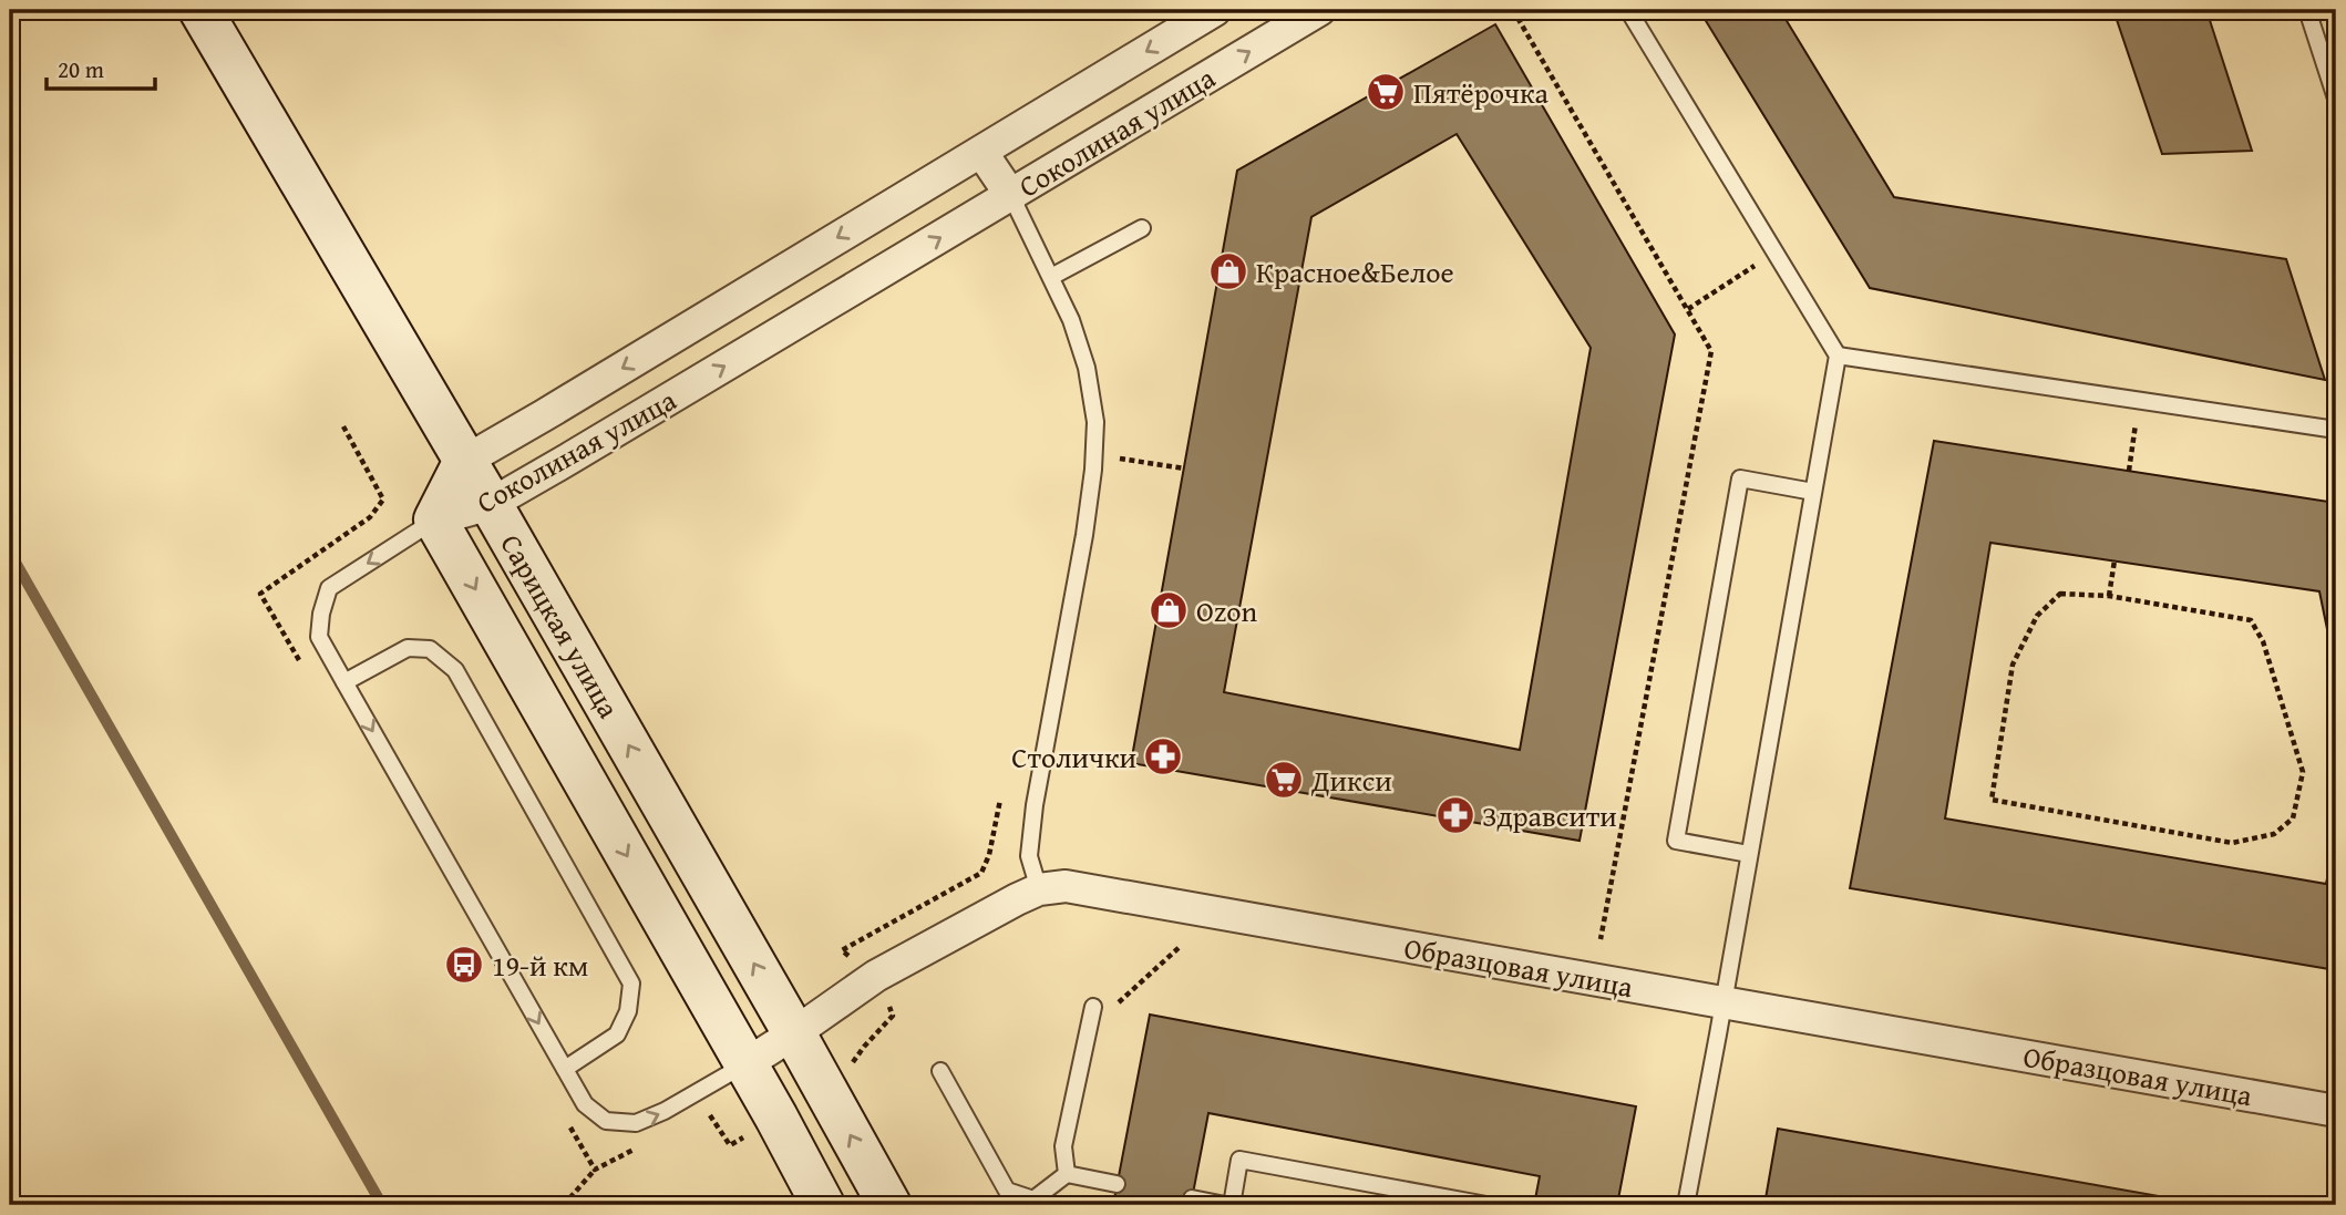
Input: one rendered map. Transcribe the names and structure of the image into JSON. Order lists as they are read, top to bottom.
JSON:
{
  "streets": {
    "street": ["Соколиная улица", "Сарицкая улица", "Образцовая улица"]
  },
  "crossings": [
    ["Соколиная улица", "Сарицкая улица"],
    ["Сарицкая улица", "Образцовая улица"]
  ],
  "places": {
    "supermarket": ["Пятёрочка", "Дикси"],
    "shop": ["Красное&Белое", "Ozon"],
    "pharmacy": ["Столички", "Здравсити"],
    "bus stop": ["19-й км"]
  },
  "scale_bar": "20 m"
}
